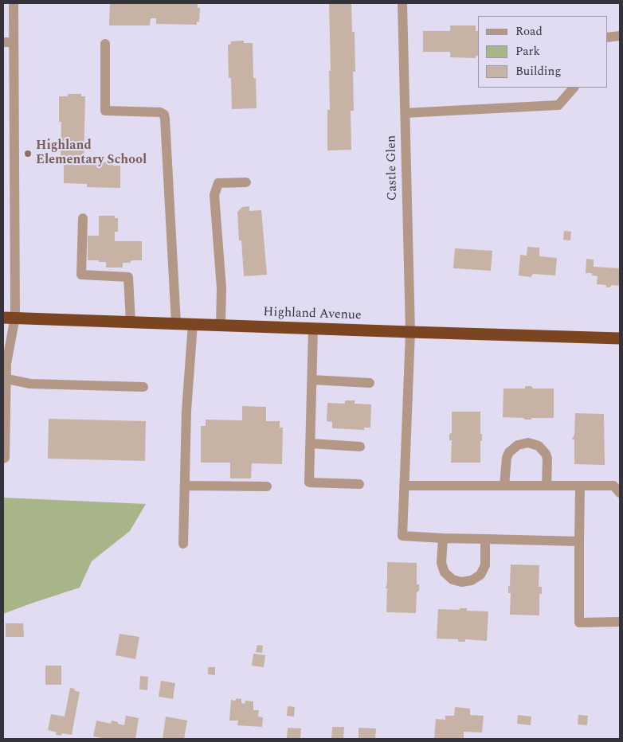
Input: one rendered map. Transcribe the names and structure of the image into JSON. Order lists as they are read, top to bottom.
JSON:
{
  "streets": {
    "highway": ["Highland Avenue"],
    "street": ["Castle Glen"]
  },
  "crossings": [
    ["Castle Glen", "Highland Avenue"]
  ],
  "places": ["Highland Elementary School"],
  "legend": ["Road", "Park", "Building"]
}
